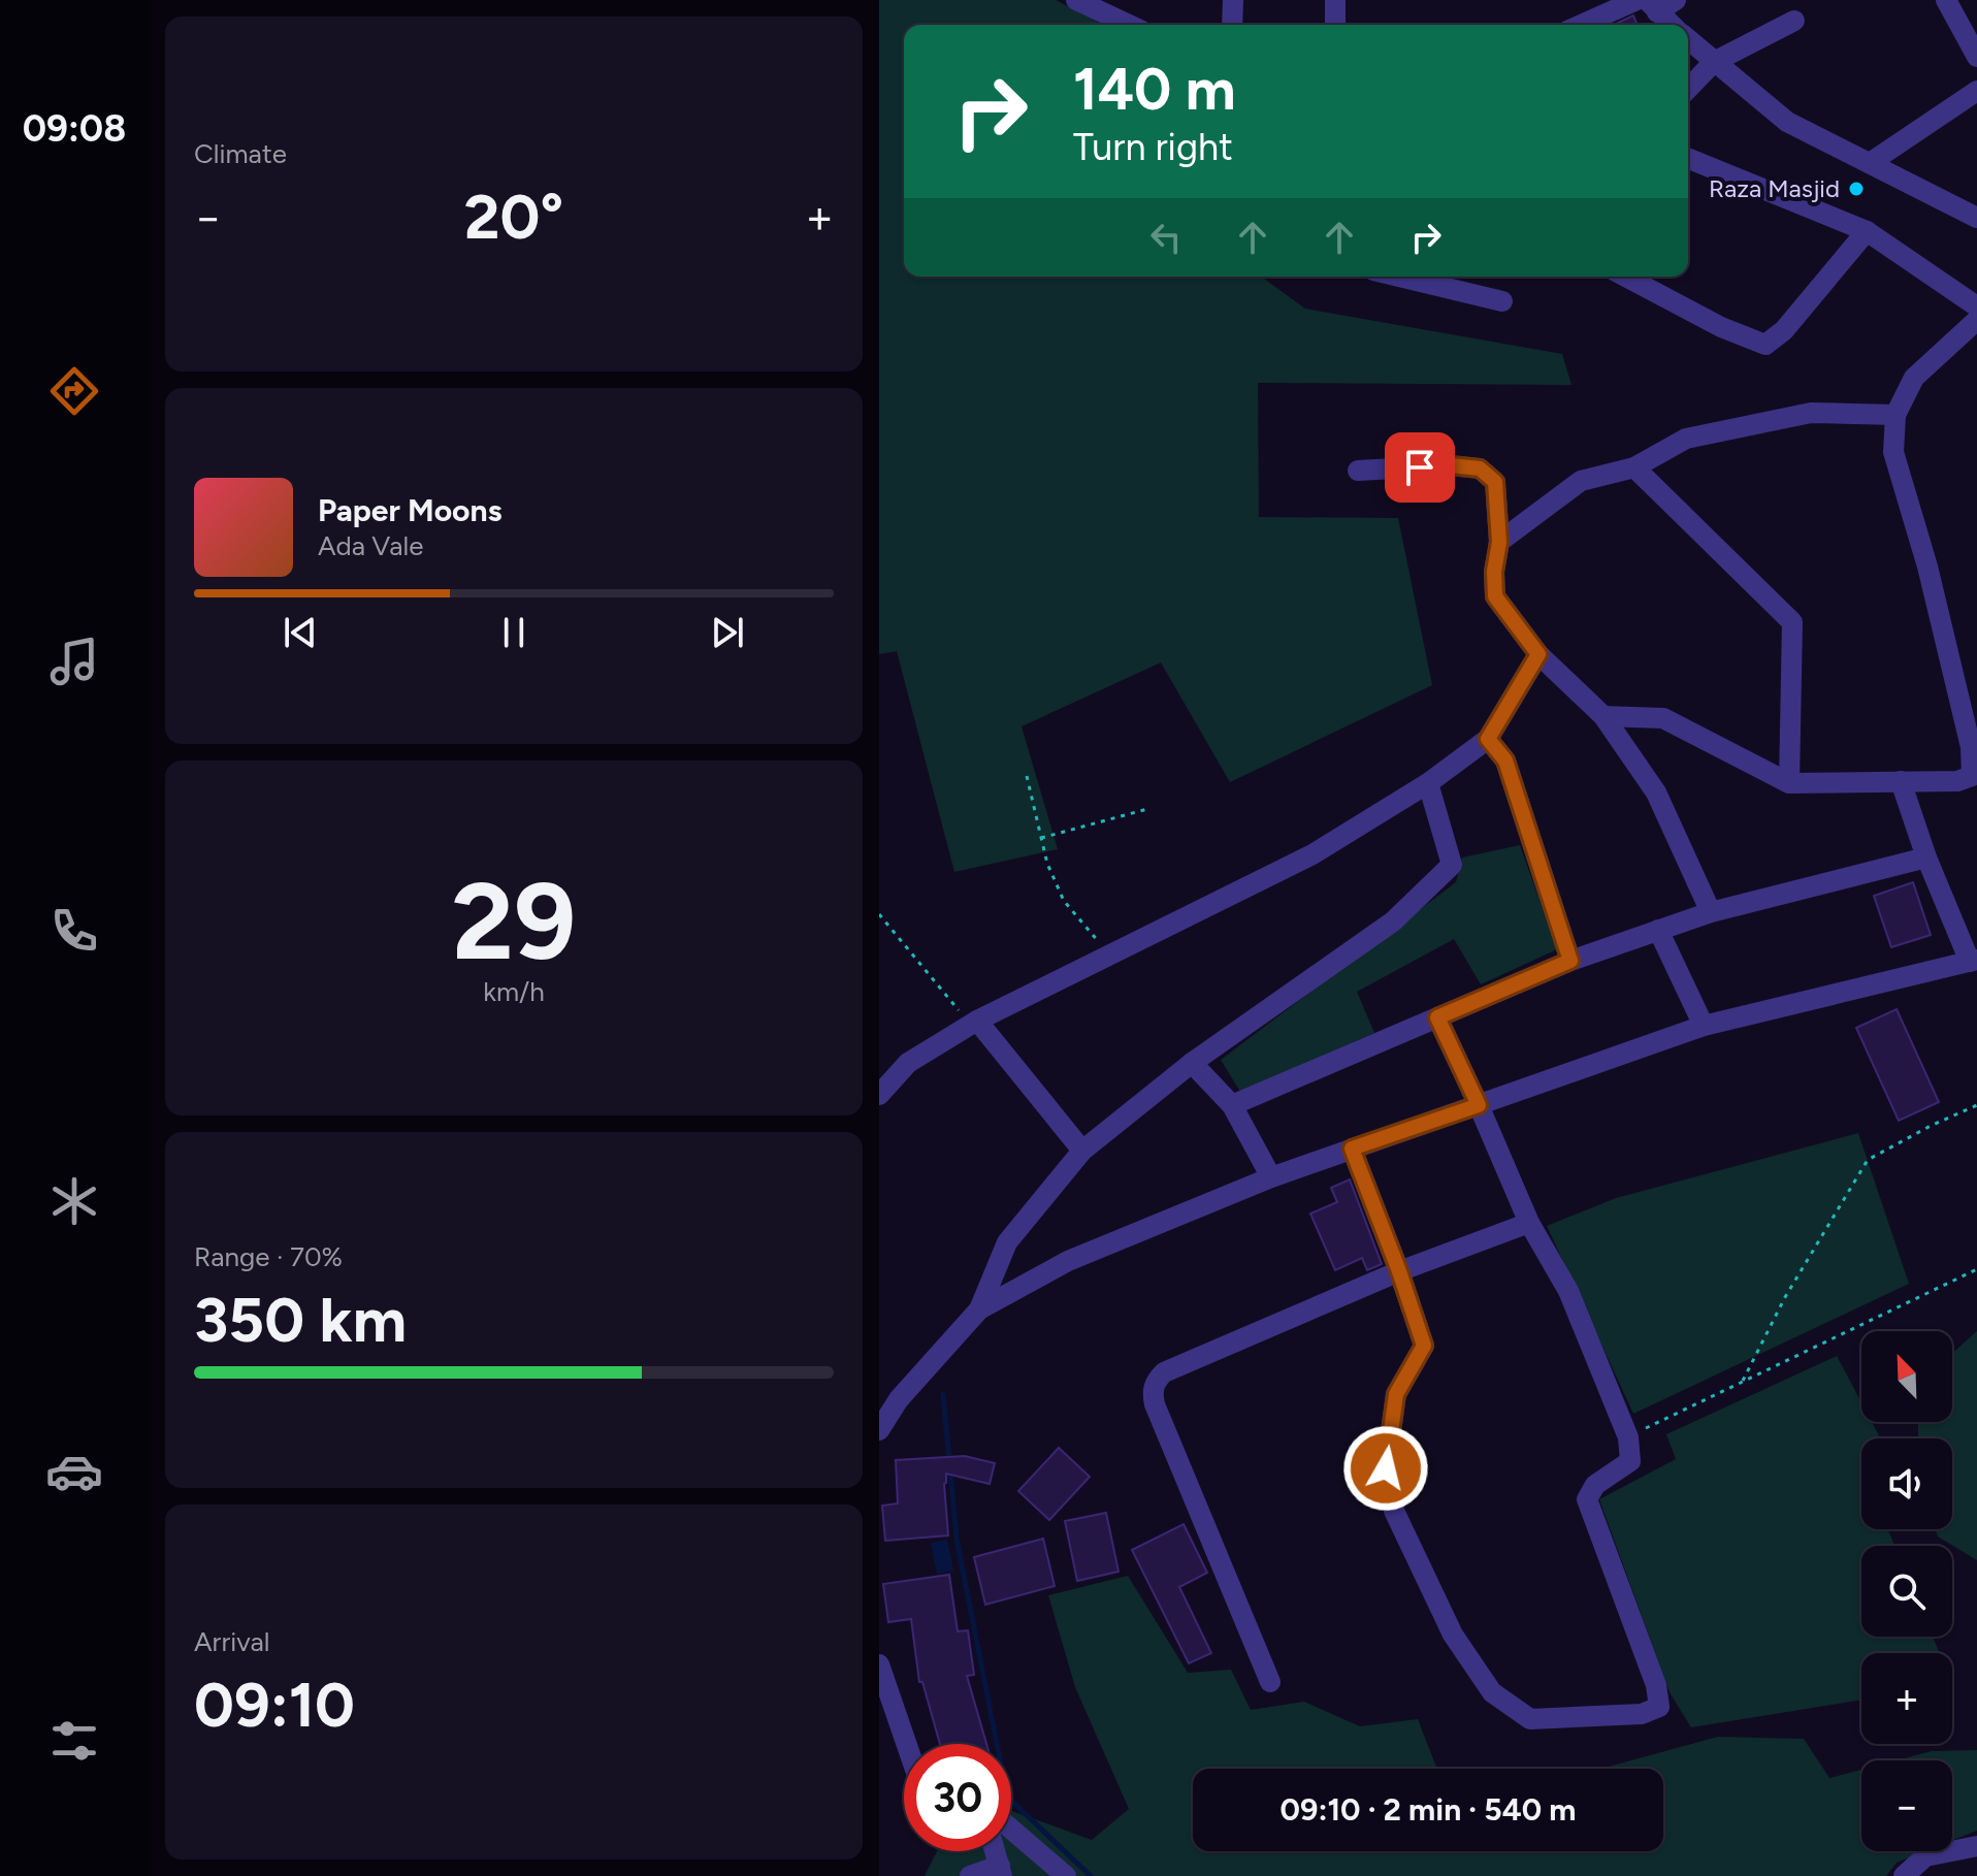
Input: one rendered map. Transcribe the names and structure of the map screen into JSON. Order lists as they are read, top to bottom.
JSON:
{
  "places": ["Raza Masjid"],
  "north": "top left",
  "page": {
    "tabs": "09:08",
    "tile": [
      "Climate",
      ["29", "km/h"],
      ["Range · 70%", "350 km"],
      ["Arrival", "09:10"]
    ],
    "turn": ["140 m", "Turn right"],
    "heat": ["−", "20°", "+"],
    "song": ["Paper Moons", "Ada Vale"],
    "map_buttons": ["+", "−"],
    "limit": "30",
    "trip": "09:10 · 2 min · 540 m"
  }
}
